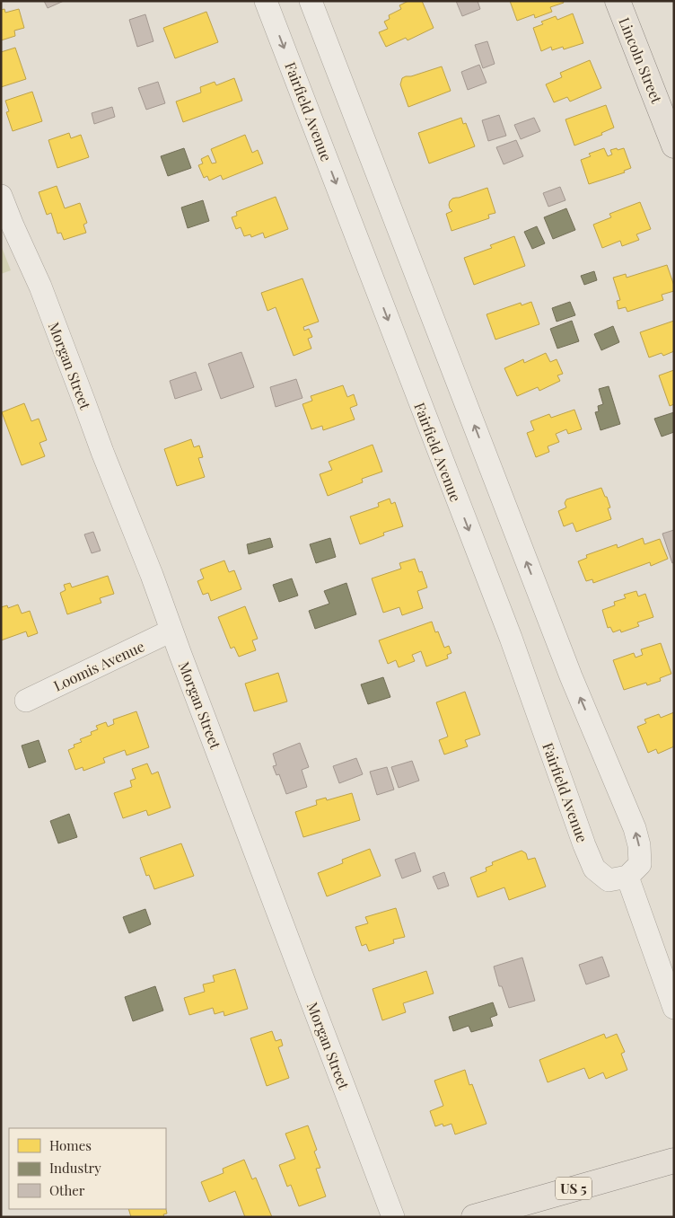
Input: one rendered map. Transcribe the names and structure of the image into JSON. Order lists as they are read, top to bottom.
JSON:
{
  "streets": {
    "main road": ["Lincoln Street", "US 5"],
    "street": ["Fairfield Avenue", "Morgan Street", "Loomis Avenue"]
  },
  "crossings": [
    ["Morgan Street", "Loomis Avenue"]
  ],
  "legend": ["Homes", "Industry", "Other"]
}
